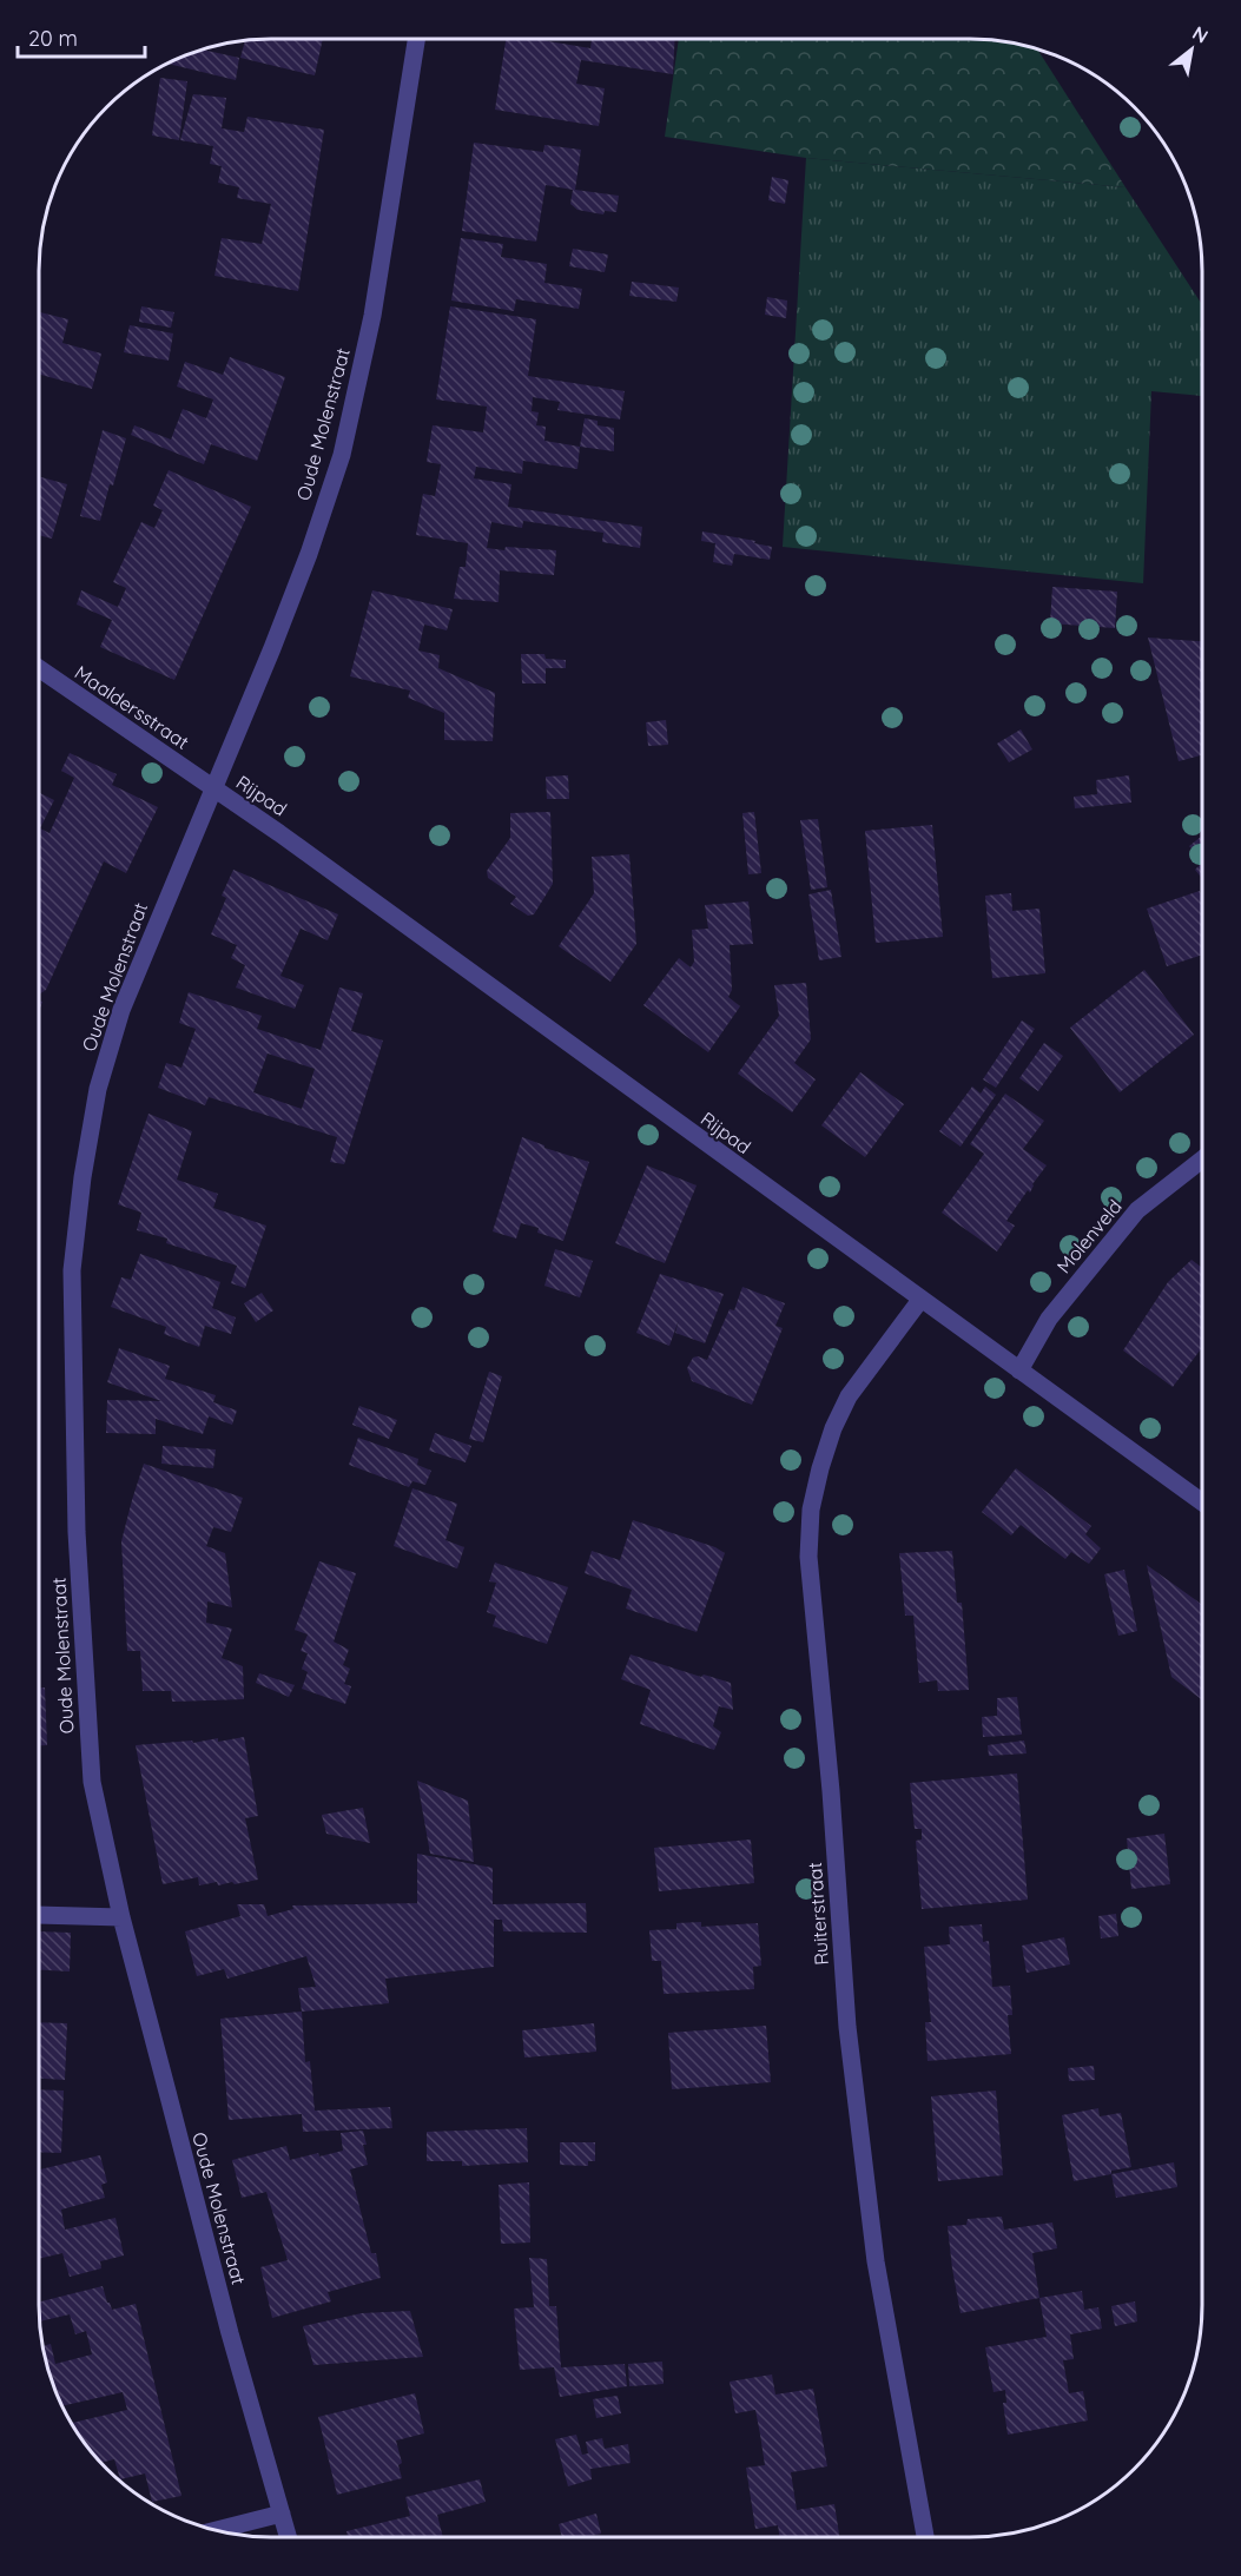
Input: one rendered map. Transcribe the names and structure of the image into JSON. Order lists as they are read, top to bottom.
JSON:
{
  "streets": {
    "street": [
      "Oude Molenstraat",
      "Maaldersstraat",
      "Rijpad",
      "Molenveld",
      "Ruiterstraat"
    ]
  },
  "crossings": [
    ["Oude Molenstraat", "Maaldersstraat"],
    ["Oude Molenstraat", "Rijpad"],
    ["Maaldersstraat", "Rijpad"],
    ["Rijpad", "Molenveld"],
    ["Rijpad", "Ruiterstraat"]
  ],
  "scale_bar": "20 m",
  "north": "top right"
}
